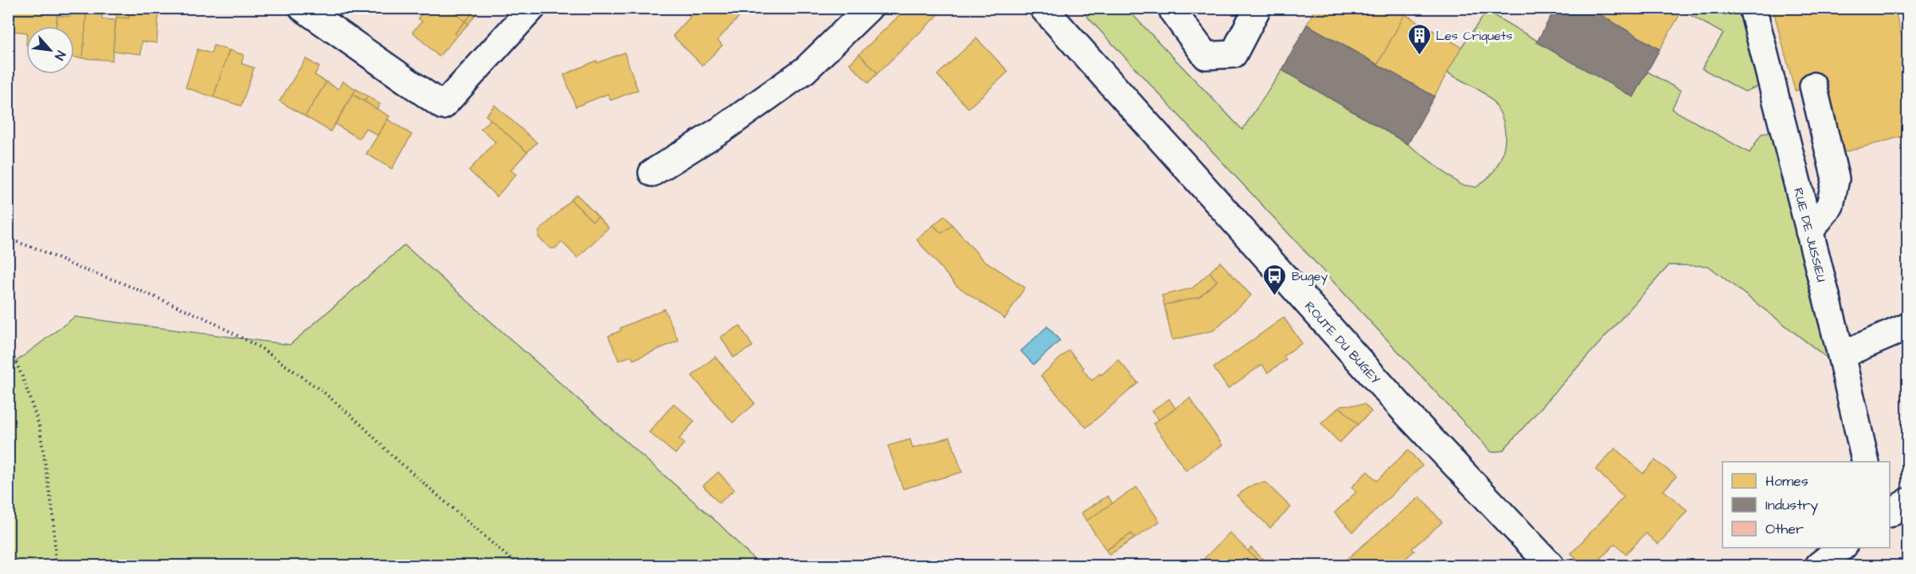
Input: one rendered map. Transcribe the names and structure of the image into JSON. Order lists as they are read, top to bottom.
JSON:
{
  "streets": {
    "street": ["RUE DE JUSSIEU", "ROUTE DU BUGEY"]
  },
  "places": {
    "building": ["Les Criquets"],
    "bus stop": ["Bugey"]
  },
  "legend": ["Homes", "Industry", "Other"],
  "north": "bottom right"
}
